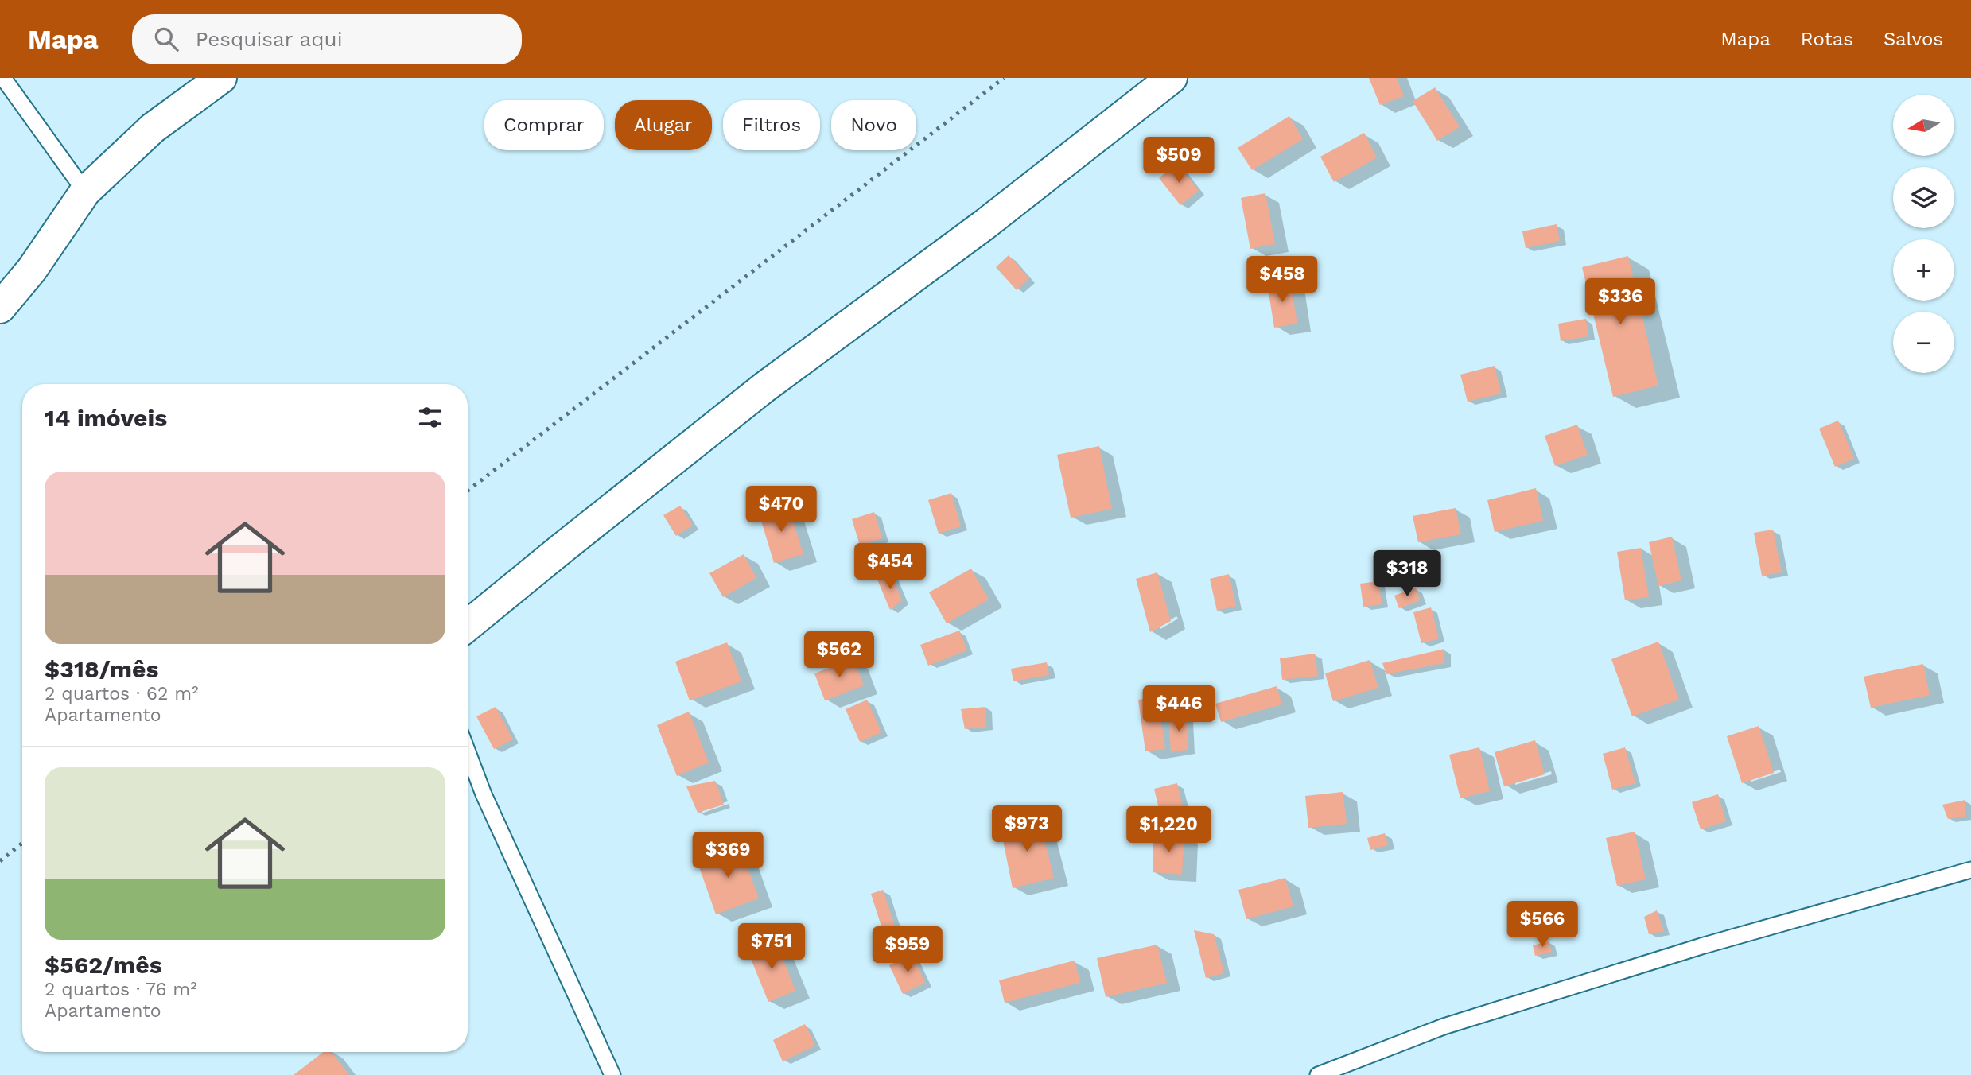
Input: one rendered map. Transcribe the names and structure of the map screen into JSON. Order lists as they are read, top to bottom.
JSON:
{
  "north": "left",
  "page": {
    "header": "Mapa",
    "search": "Pesquisar aqui",
    "nav": ["Mapa", "Rotas", "Salvos"],
    "map_buttons": ["+", "−"],
    "chip": [
      "Comprar",
      "Alugar",
      "Filtros",
      "Novo"
    ],
    "price": [
      "$509",
      "$458",
      "$336",
      "$470",
      "$454",
      "$318",
      "$562",
      "$446",
      "$973",
      "$1,220",
      "$369",
      "$566",
      "$751",
      "$959"
    ],
    "heading": "14 imóveis",
    "list": [
      {
        "name": "$318/mês",
        "note": "2 quartos · 62 m² · Apartamento"
      },
      {
        "name": "$562/mês",
        "note": "2 quartos · 76 m² · Apartamento"
      }
    ]
  }
}
